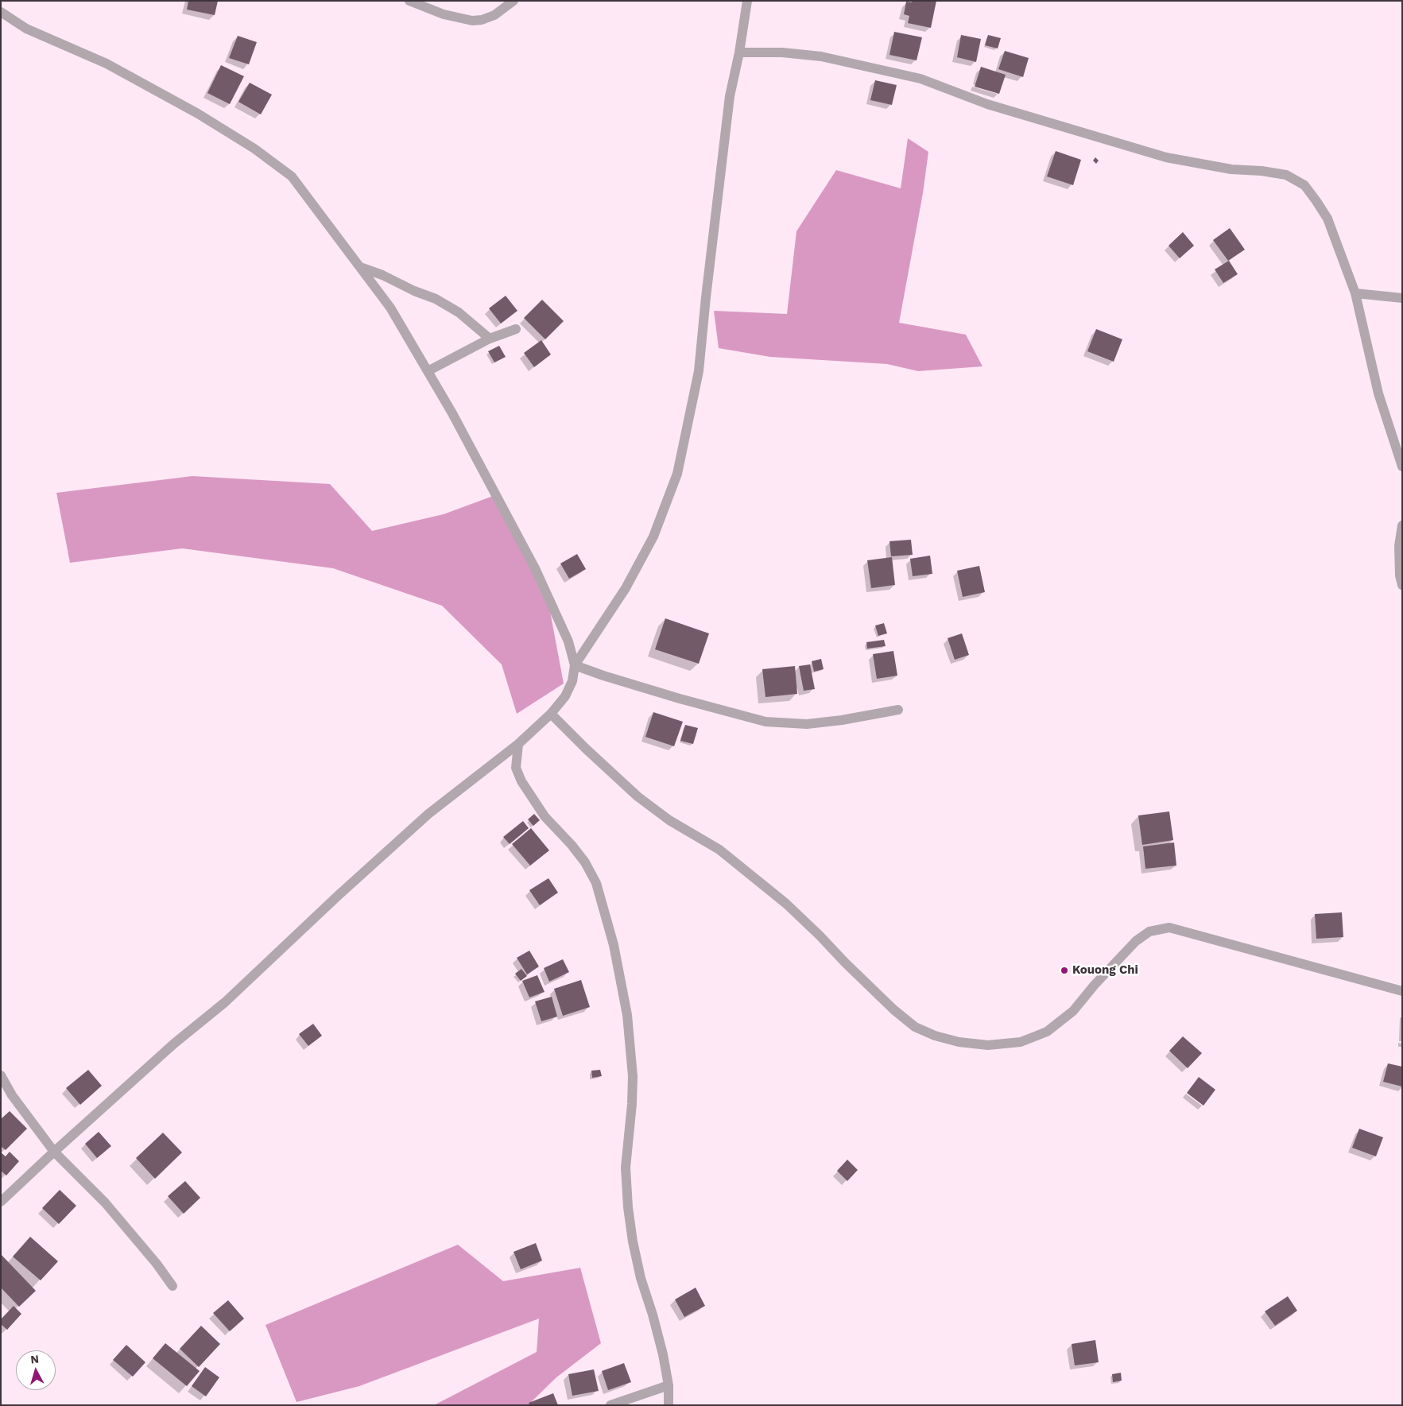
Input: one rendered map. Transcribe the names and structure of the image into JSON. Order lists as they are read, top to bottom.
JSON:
{
  "places": ["Kouong Chi"],
  "north": "top"
}
